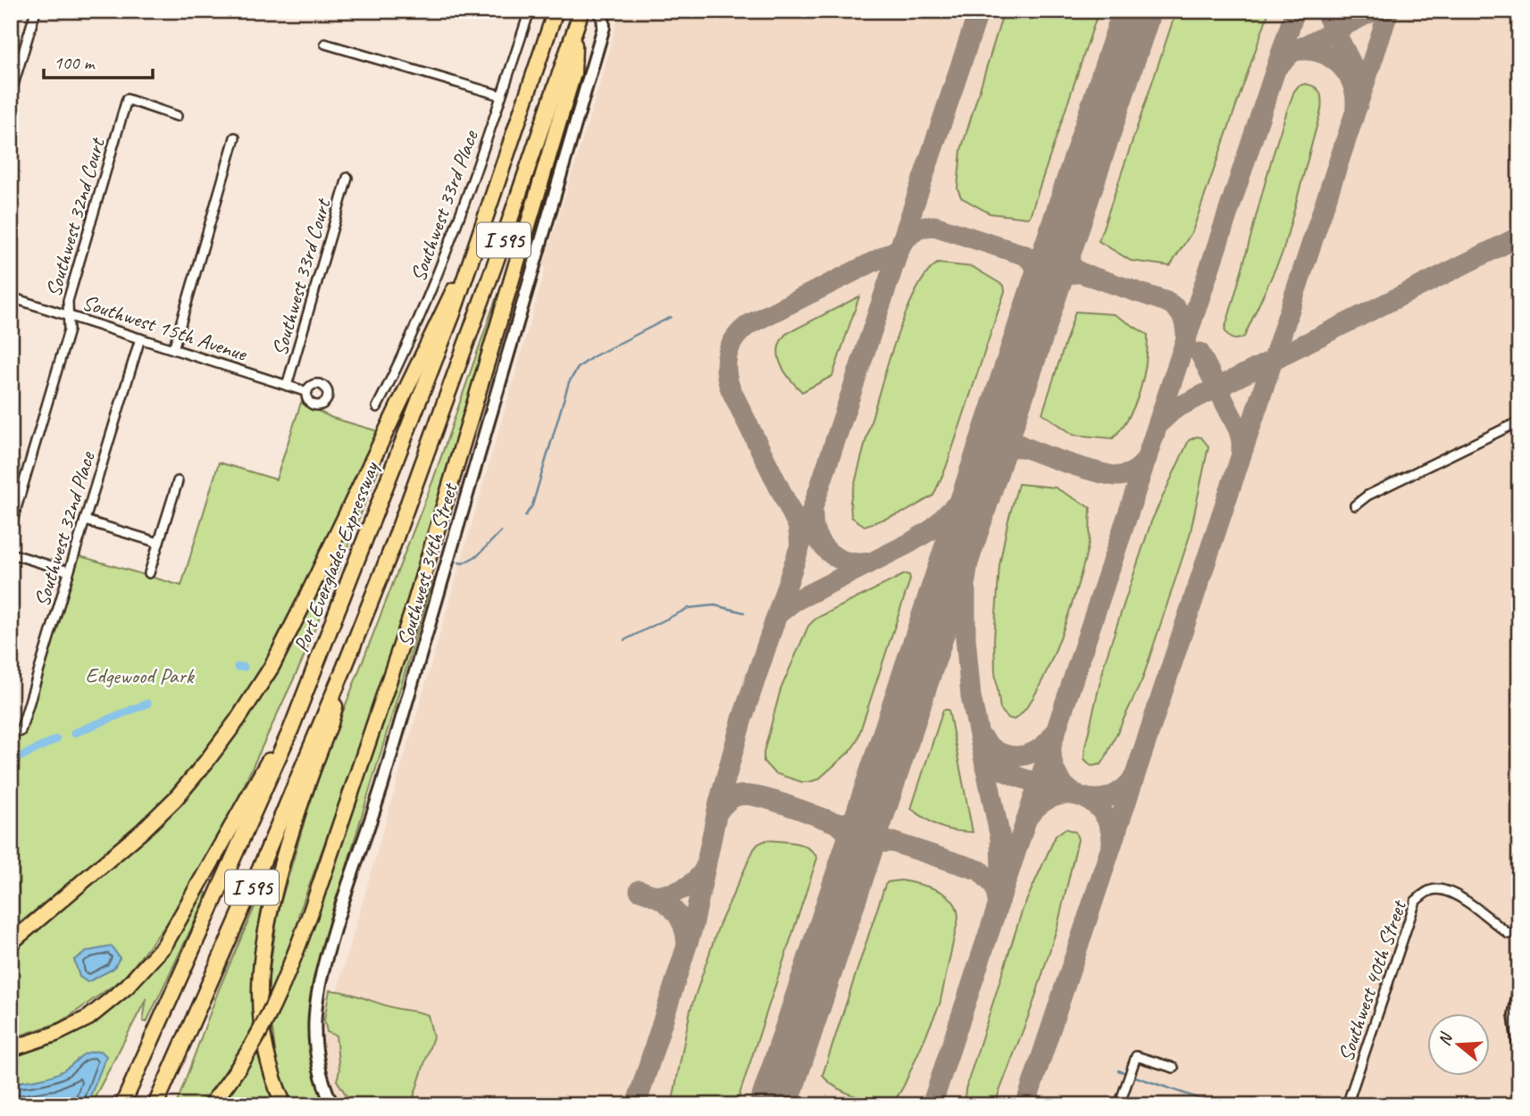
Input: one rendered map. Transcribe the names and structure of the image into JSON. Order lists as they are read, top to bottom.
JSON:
{
  "streets": {
    "highway": ["I 595", "Port Everglades Expressway"],
    "street": [
      "Southwest 33rd Place",
      "Southwest 32nd Court",
      "Southwest 33rd Court",
      "Southwest 15th Avenue",
      "Southwest 32nd Place",
      "Southwest 34th Street",
      "Southwest 40th Street"
    ]
  },
  "crossings": [
    ["Southwest 32nd Court", "Southwest 15th Avenue"],
    ["Southwest 33rd Court", "Southwest 15th Avenue"],
    ["Southwest 15th Avenue", "Southwest 32nd Place"]
  ],
  "parks": ["Edgewood Park"],
  "scale_bar": "100 m",
  "north": "left"
}
